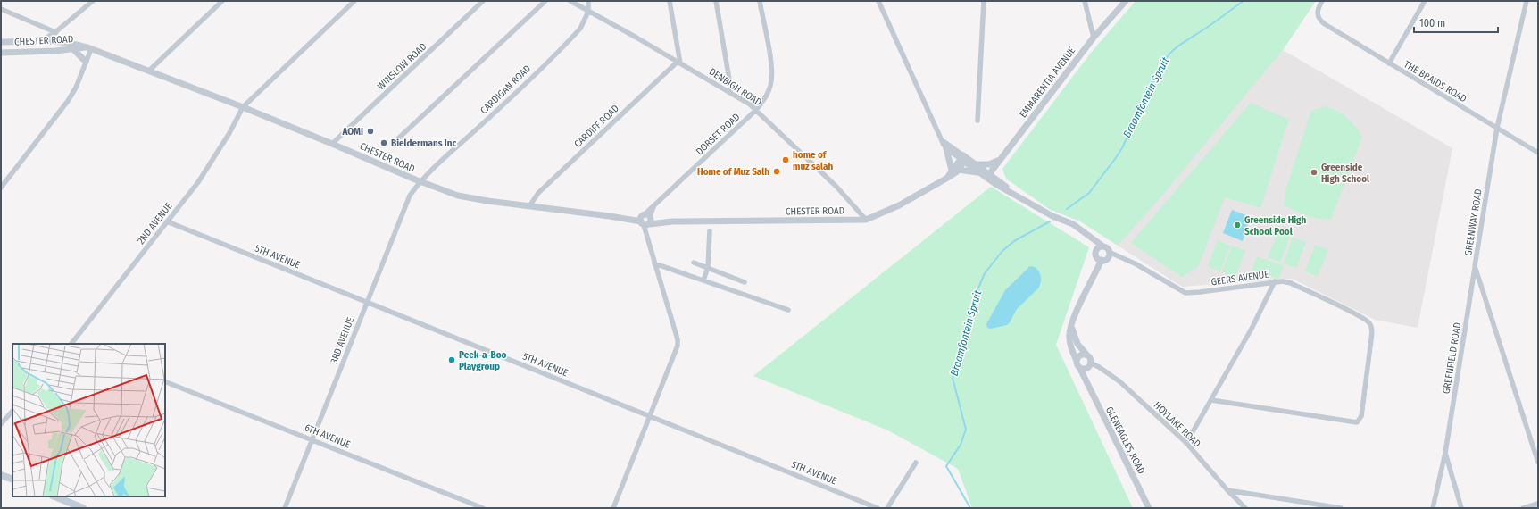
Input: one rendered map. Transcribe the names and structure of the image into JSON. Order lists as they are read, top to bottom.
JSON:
{
  "streets": {
    "street": [
      "CHESTER ROAD",
      "WINSLOW ROAD",
      "THE BRAIDS ROAD",
      "EMMARENTIA AVENUE",
      "DENBIGH ROAD",
      "CARDIGAN ROAD",
      "CARDIFF ROAD",
      "DORSET ROAD",
      "GREENWAY ROAD",
      "2ND AVENUE",
      "5TH AVENUE",
      "GEERS AVENUE",
      "3RD AVENUE",
      "GREENFIELD ROAD",
      "HOYLAKE ROAD",
      "6TH AVENUE",
      "GLENEAGLES ROAD"
    ]
  },
  "crossings": [
    ["CHESTER ROAD", "WINSLOW ROAD"],
    ["CHESTER ROAD", "DENBIGH ROAD"],
    ["CHESTER ROAD", "CARDIGAN ROAD"],
    ["CHESTER ROAD", "CARDIFF ROAD"],
    ["CHESTER ROAD", "DORSET ROAD"],
    ["CHESTER ROAD", "2ND AVENUE"],
    ["CHESTER ROAD", "3RD AVENUE"],
    ["THE BRAIDS ROAD", "GREENWAY ROAD"],
    ["DENBIGH ROAD", "CARDIGAN ROAD"],
    ["DENBIGH ROAD", "CARDIFF ROAD"],
    ["DENBIGH ROAD", "DORSET ROAD"],
    ["CARDIGAN ROAD", "3RD AVENUE"],
    ["GREENWAY ROAD", "GREENFIELD ROAD"],
    ["2ND AVENUE", "5TH AVENUE"],
    ["5TH AVENUE", "3RD AVENUE"],
    ["GEERS AVENUE", "GLENEAGLES ROAD"],
    ["3RD AVENUE", "6TH AVENUE"],
    ["HOYLAKE ROAD", "GLENEAGLES ROAD"]
  ],
  "water": ["Braamfontein Spruit"],
  "places": [
    "AOMI",
    "Bieldermans Inc",
    "home of muz salah",
    "Home of Muz Salh",
    "Greenside High School",
    "Greenside High School Pool",
    "Peek-a-Boo Playgroup"
  ],
  "scale_bar": "100 m"
}
